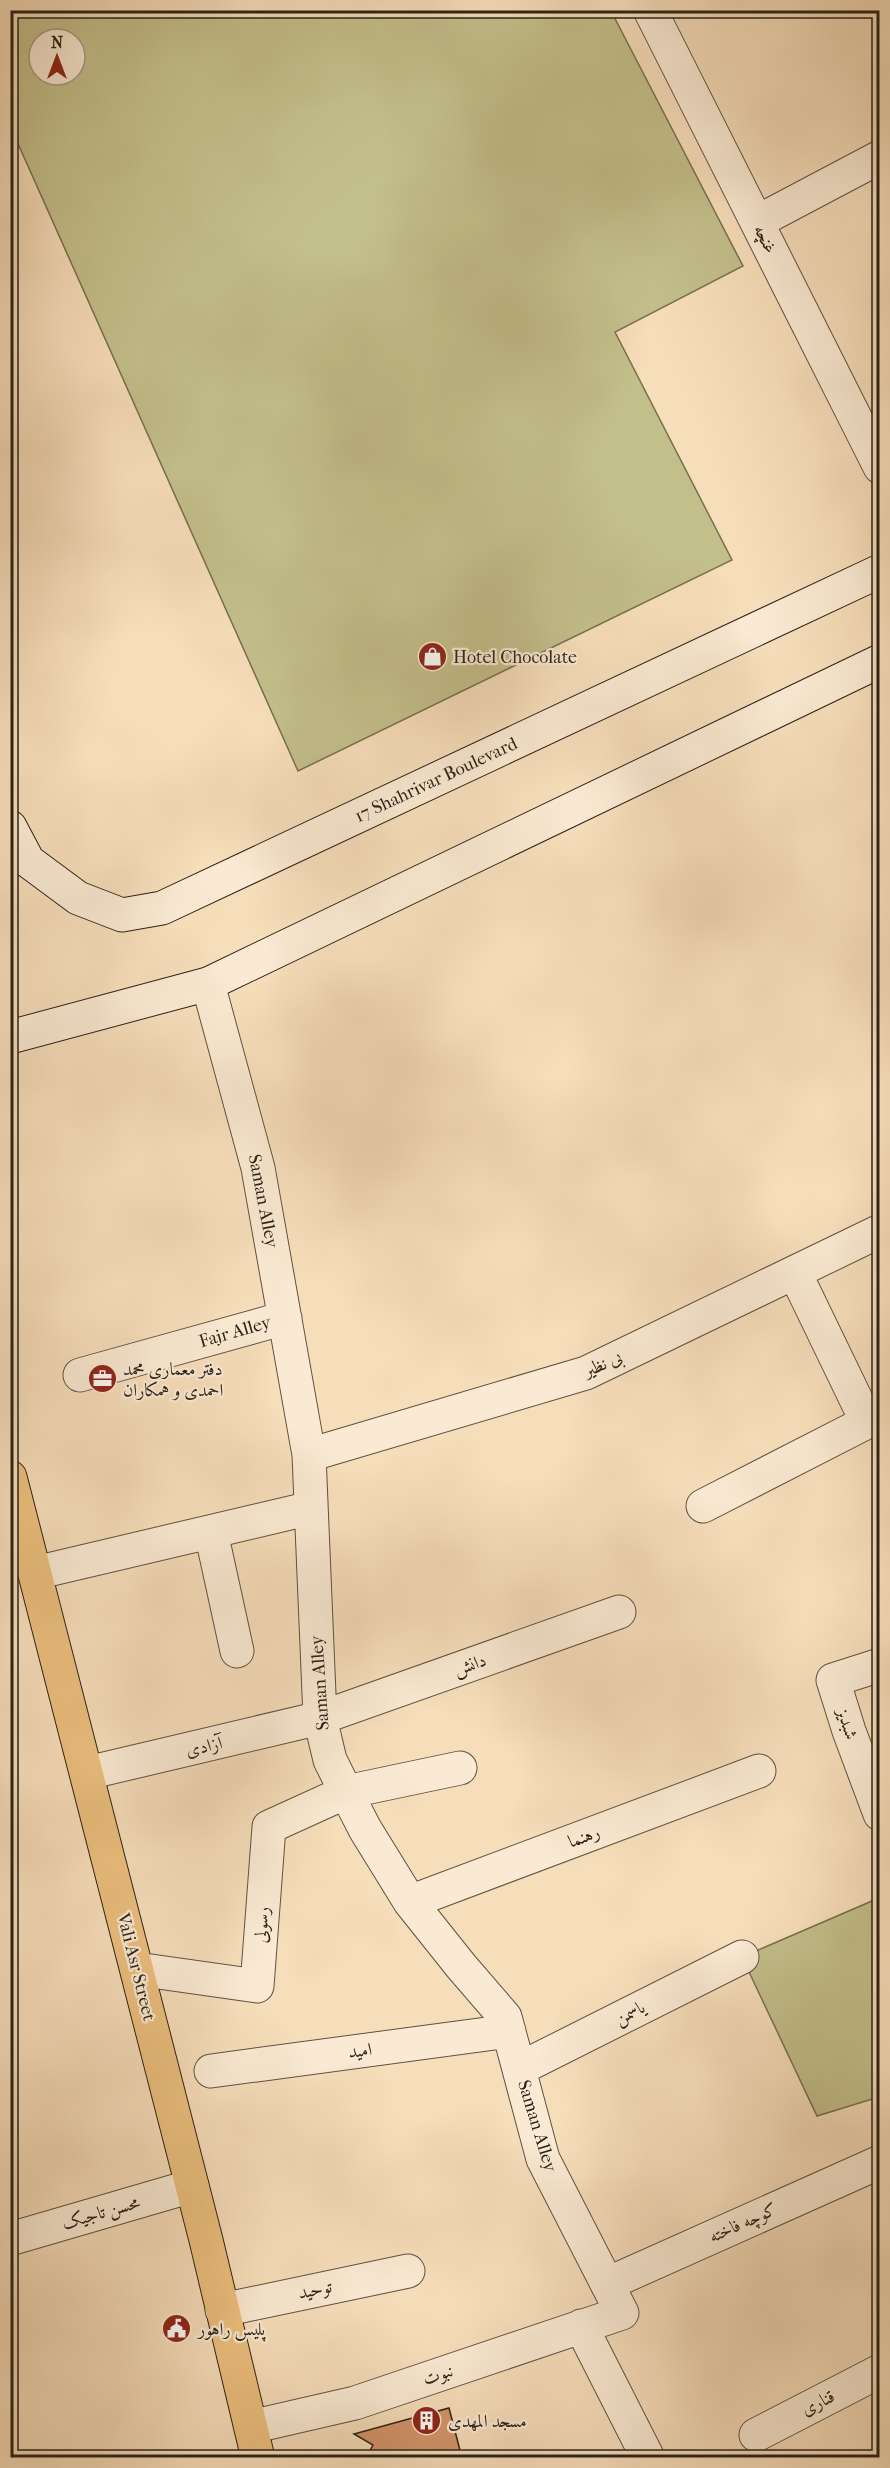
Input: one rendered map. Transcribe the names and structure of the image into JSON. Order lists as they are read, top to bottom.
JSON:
{
  "streets": {
    "main road": ["Vali Asr Street"],
    "street": [
      "غنچه",
      "17 Shahrivar Boulevard",
      "Saman Alley",
      "Fajr Alley",
      "بی نظیر",
      "دانش",
      "شبدیز",
      "آزادی",
      "رهنما",
      "رسولی",
      "یاسمن",
      "امید",
      "محسن تاجیک",
      "کوچه فاخته",
      "توحید",
      "نبوت",
      "قناری"
    ]
  },
  "crossings": [
    ["Saman Alley", "Fajr Alley"],
    ["Saman Alley", "بی نظیر"],
    ["Saman Alley", "دانش"],
    ["Saman Alley", "آزادی"],
    ["Saman Alley", "رهنما"],
    ["Saman Alley", "رسولی"],
    ["Saman Alley", "یاسمن"],
    ["Saman Alley", "امید"],
    ["Saman Alley", "کوچه فاخته"],
    ["Saman Alley", "نبوت"],
    ["دانش", "آزادی"],
    ["آزادی", "Vali Asr Street"],
    ["رسولی", "Vali Asr Street"],
    ["Vali Asr Street", "محسن تاجیک"],
    ["Vali Asr Street", "توحید"],
    ["Vali Asr Street", "نبوت"]
  ],
  "places": {
    "shop": ["Hotel Chocolate"],
    "office": ["دفتر معماری محمد احمدی و همکاران"],
    "public building": ["پلیس راهور"],
    "building": ["مسجد المهدی"]
  },
  "north": "top"
}
